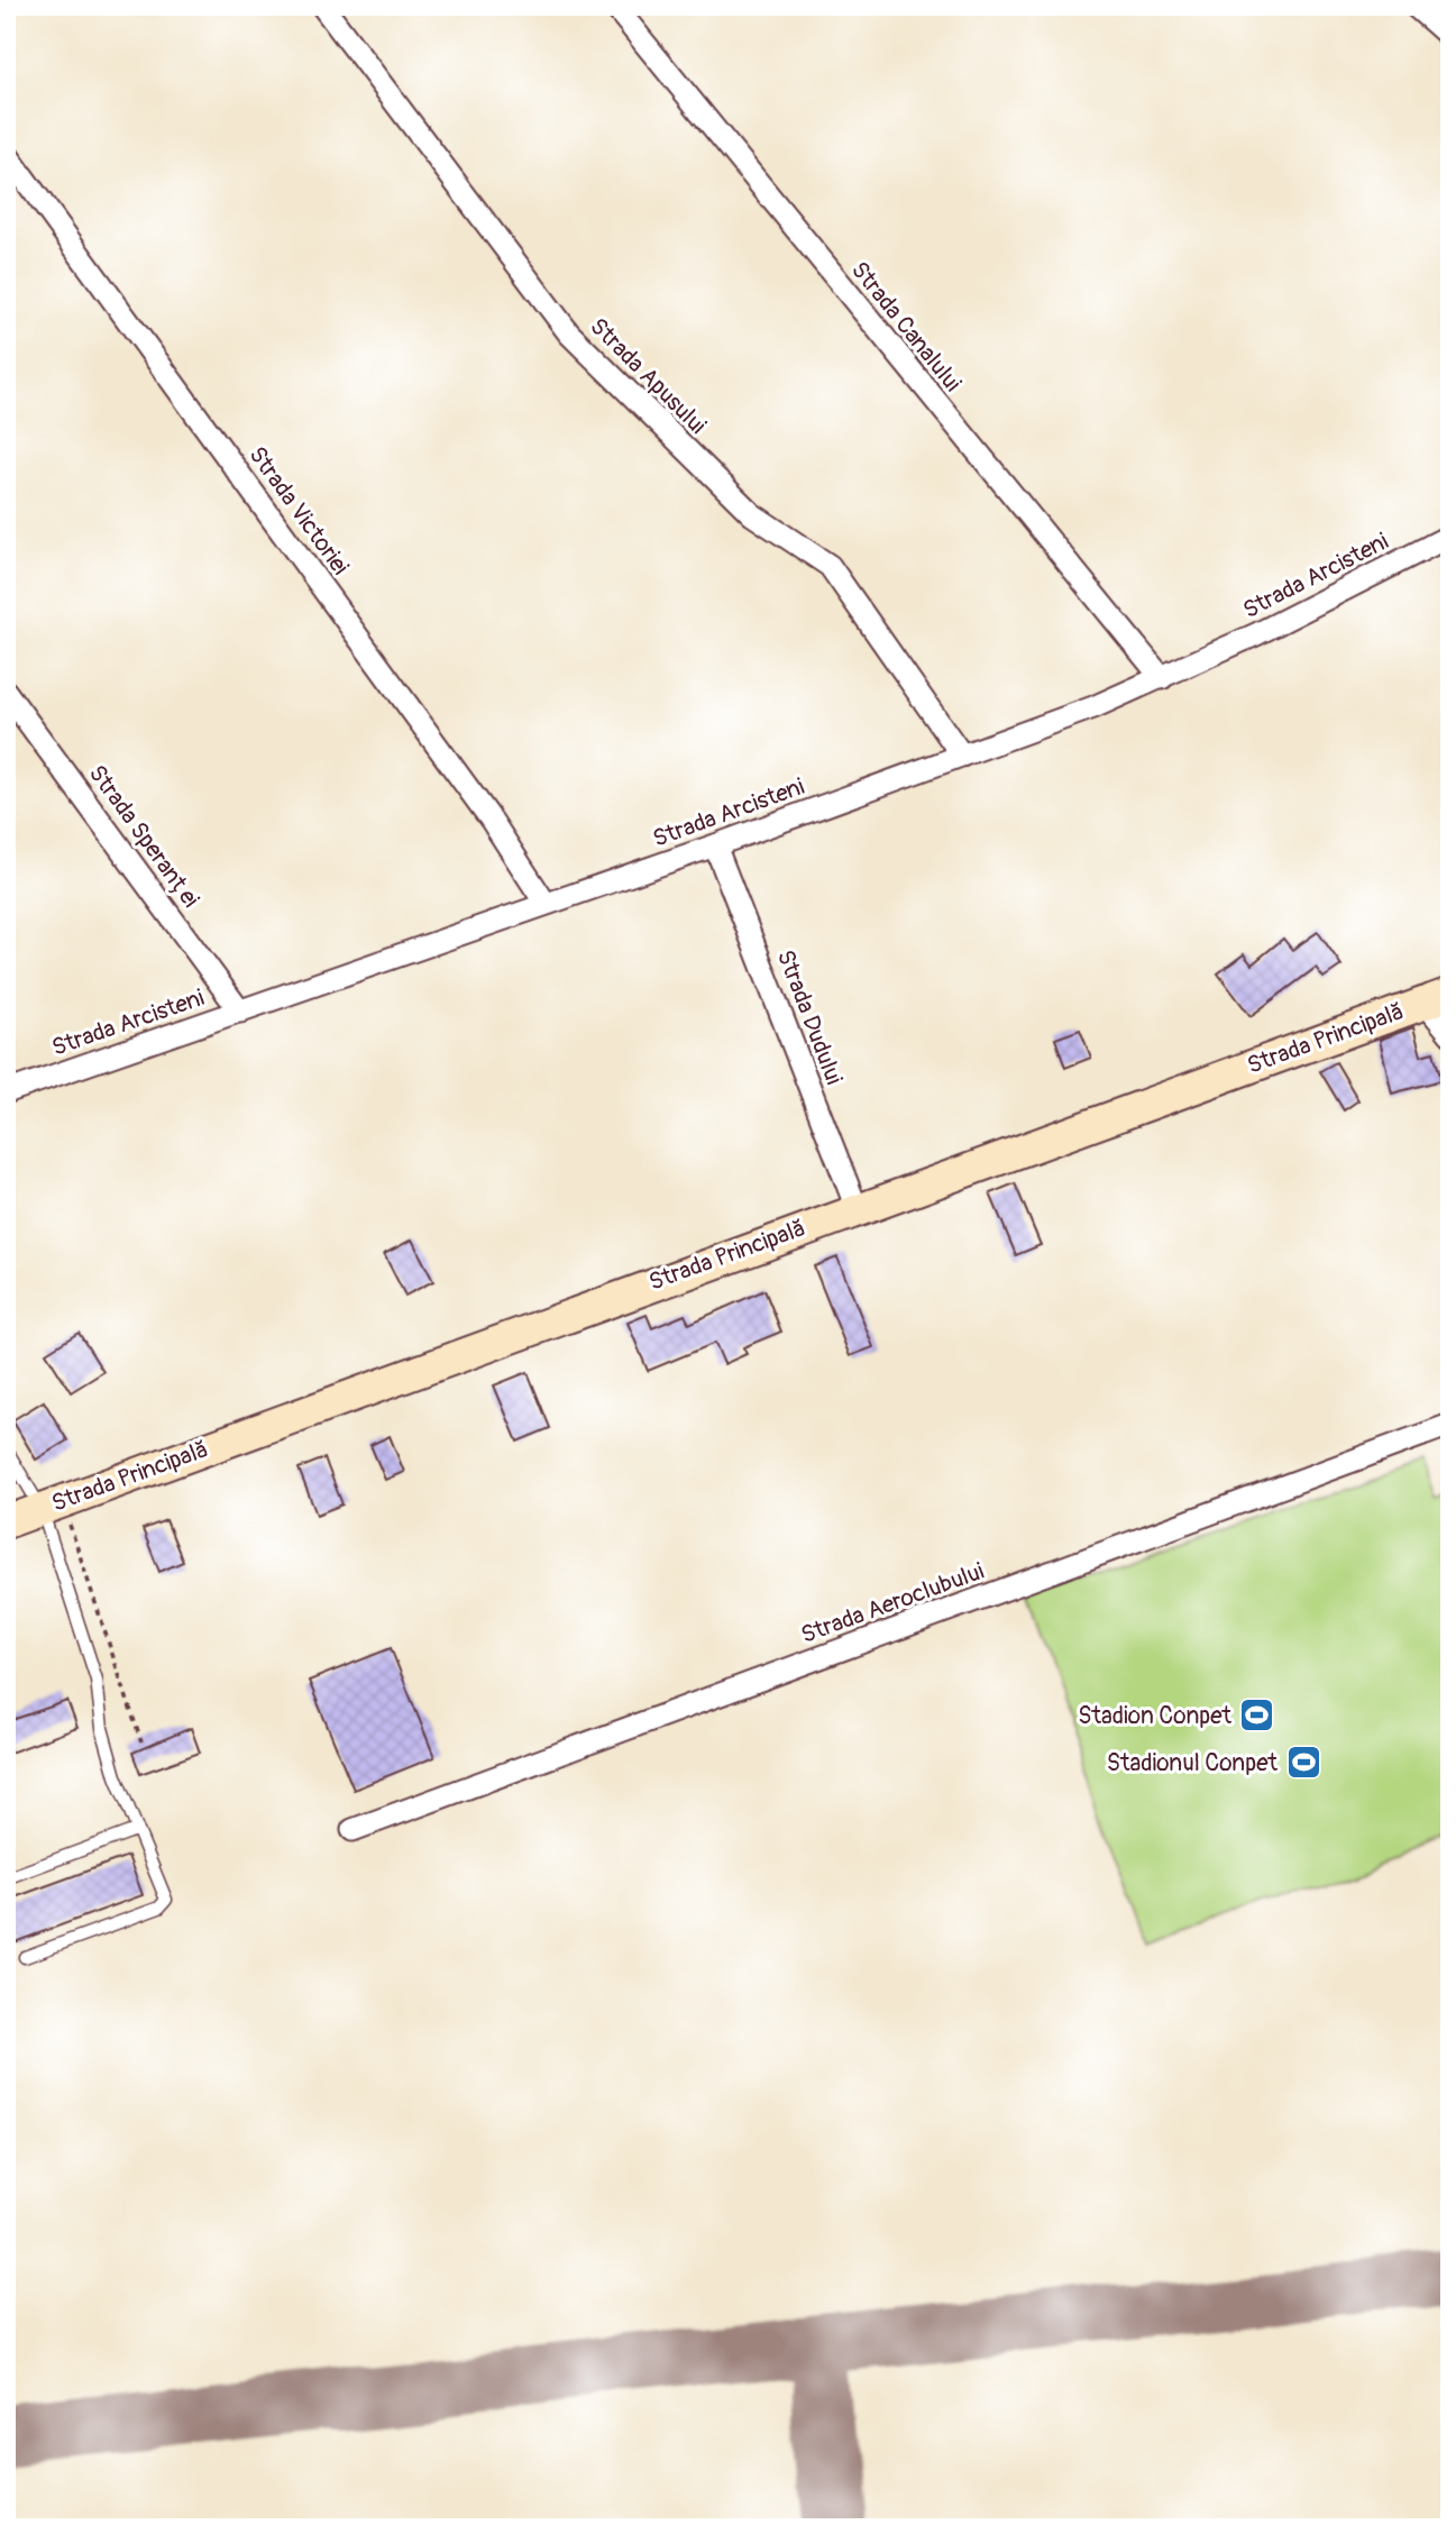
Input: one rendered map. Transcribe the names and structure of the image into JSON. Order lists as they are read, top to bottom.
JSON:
{
  "streets": {
    "main road": ["Strada Principală"],
    "street": [
      "Strada Canalului",
      "Strada Apusului",
      "Strada Victoriei",
      "Strada Arcisteni",
      "Strada Speranței",
      "Strada Dudului",
      "Strada Aeroclubului"
    ]
  },
  "crossings": [
    ["Strada Canalului", "Strada Arcisteni"],
    ["Strada Apusului", "Strada Arcisteni"],
    ["Strada Victoriei", "Strada Arcisteni"],
    ["Strada Arcisteni", "Strada Speranței"],
    ["Strada Arcisteni", "Strada Dudului"],
    ["Strada Dudului", "Strada Principală"]
  ],
  "places": {
    "sports": ["Stadion Conpet", "Stadionul Conpet"]
  }
}
